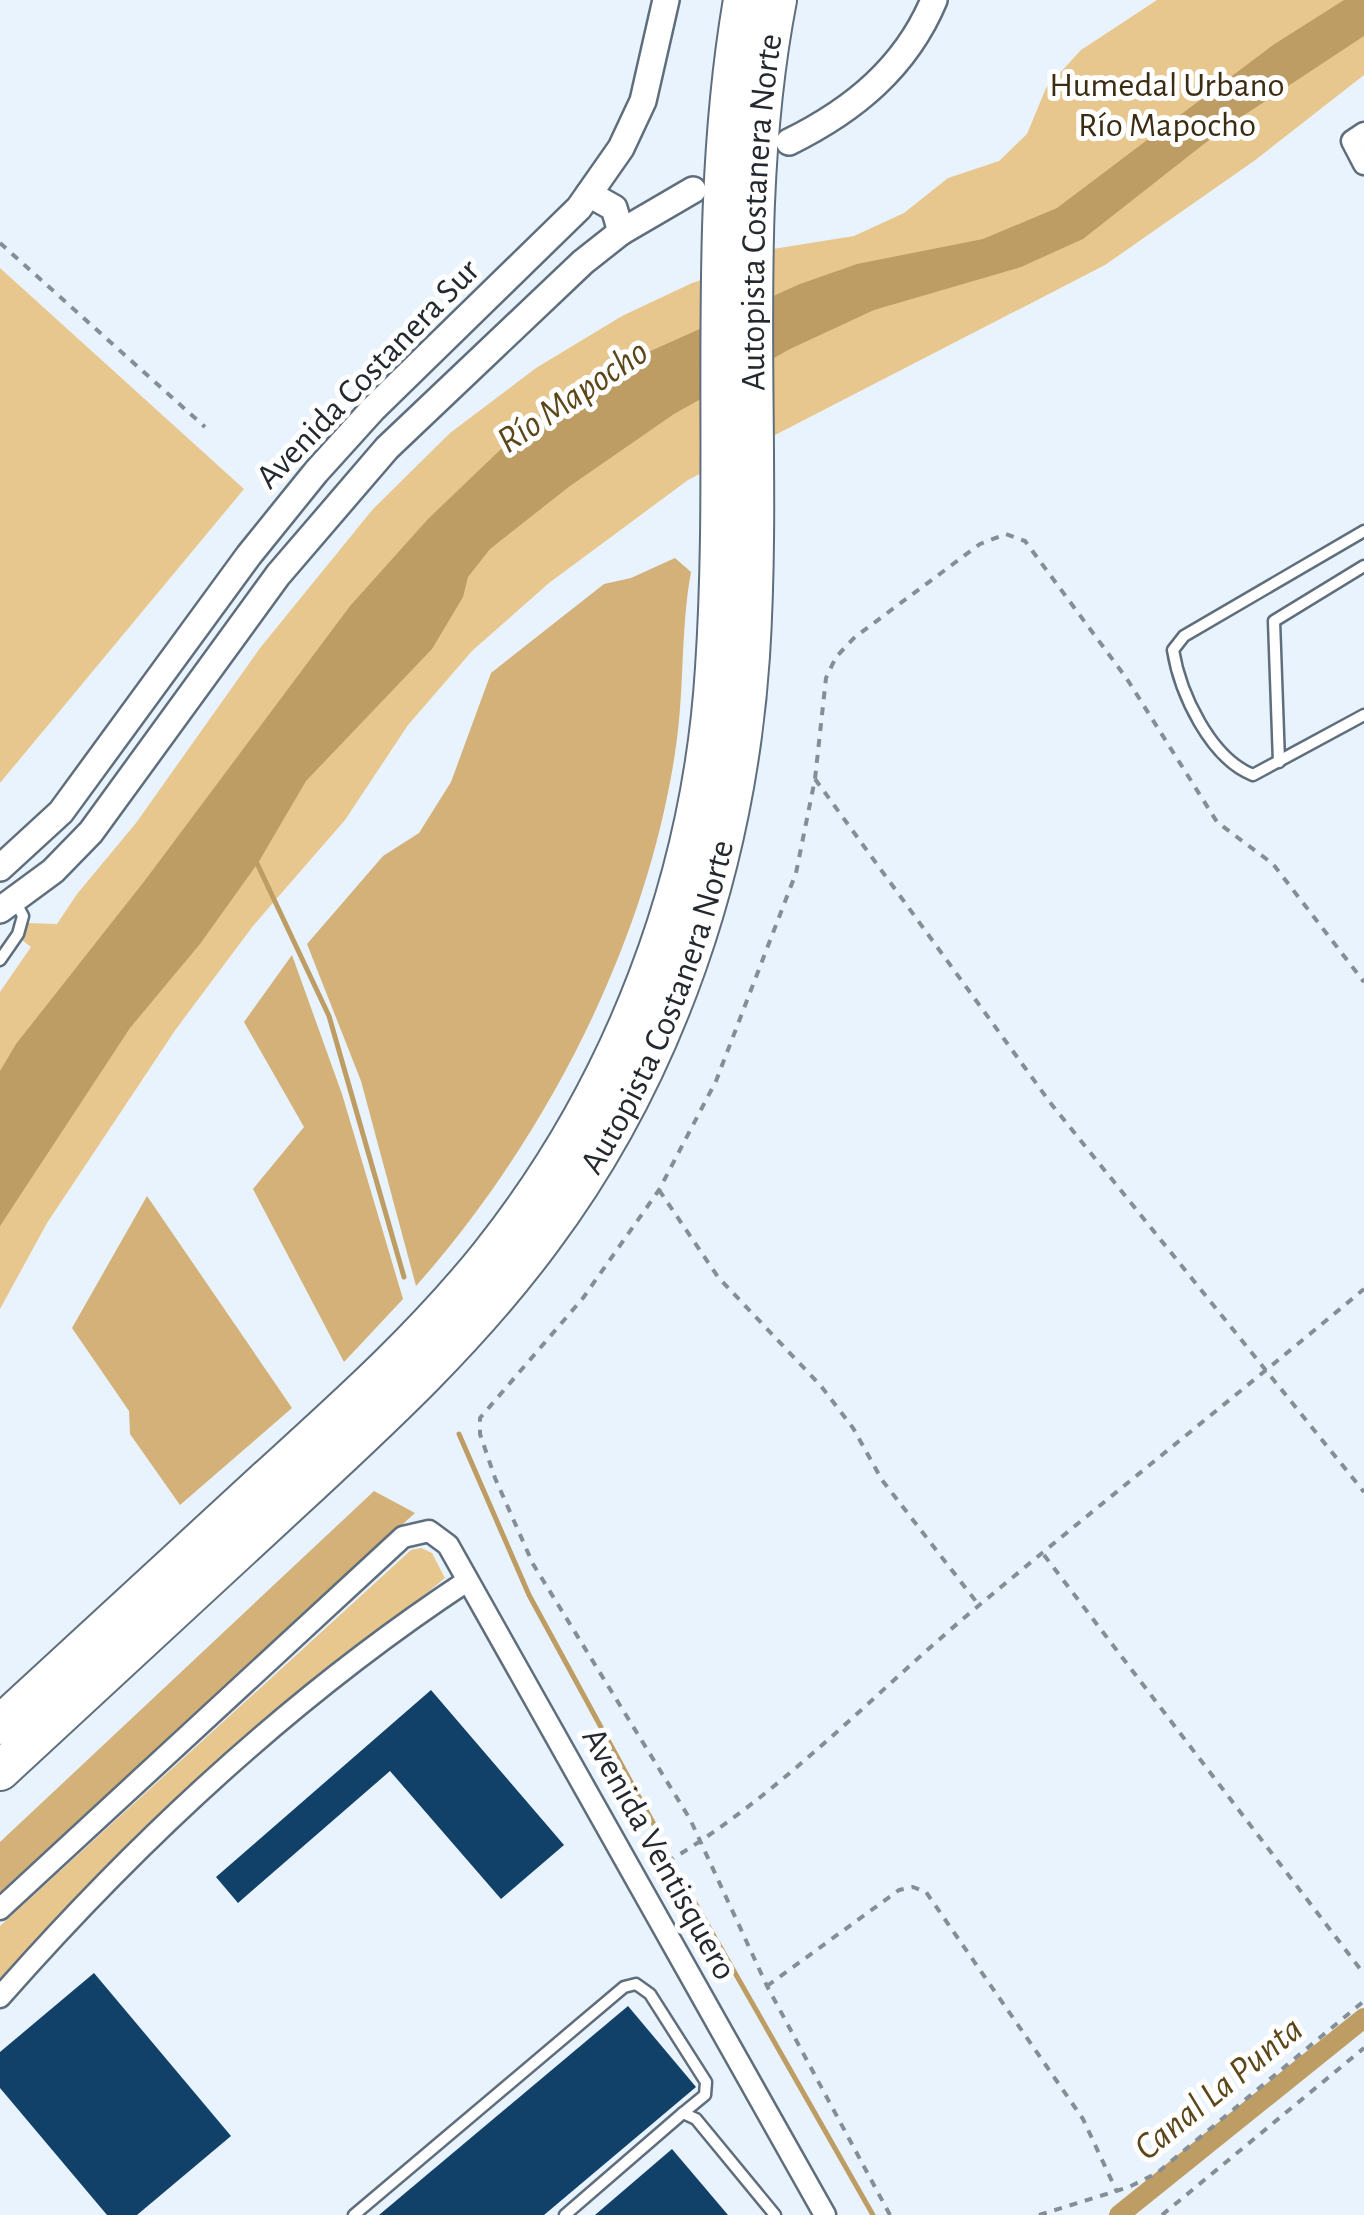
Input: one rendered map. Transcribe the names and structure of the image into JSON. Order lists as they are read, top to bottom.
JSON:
{
  "streets": {
    "highway": ["Autopista Costanera Norte"],
    "street": ["Avenida Costanera Sur", "Avenida Ventisquero"]
  },
  "water": ["Río Mapocho", "Canal La Punta"],
  "parks": ["Humedal Urbano Río Mapocho"]
}
